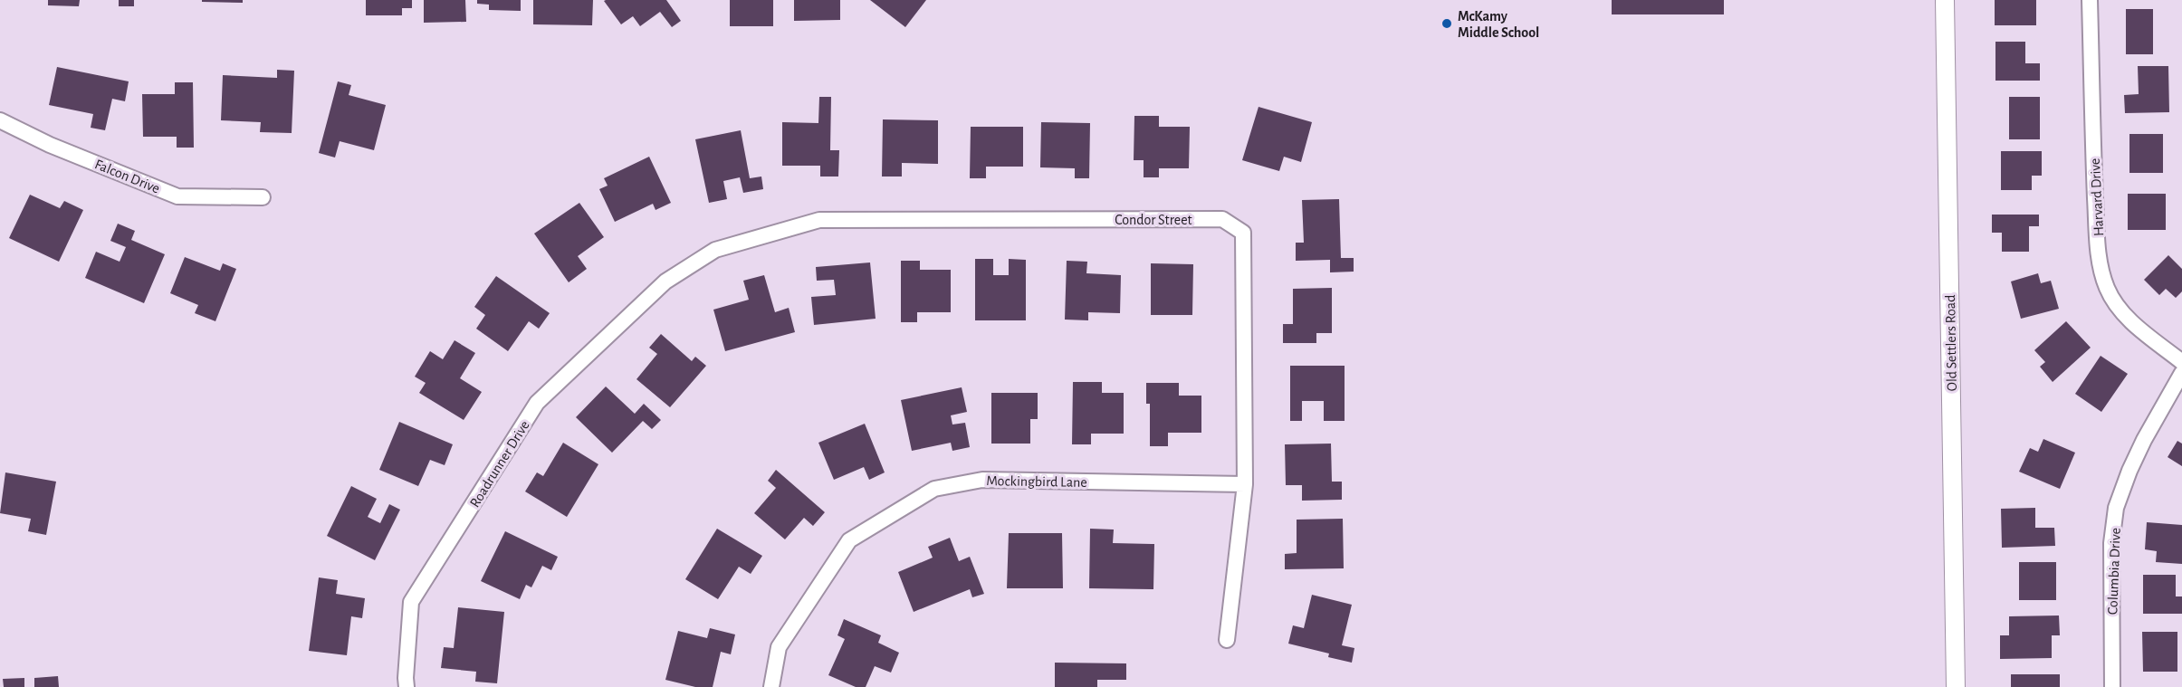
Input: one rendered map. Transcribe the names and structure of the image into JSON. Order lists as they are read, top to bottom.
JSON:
{
  "streets": {
    "street": [
      "Falcon Drive",
      "Harvard Drive",
      "Condor Street",
      "Old Settlers Road",
      "Roadrunner Drive",
      "Mockingbird Lane",
      "Columbia Drive"
    ]
  },
  "crossings": [
    ["Condor Street", "Roadrunner Drive"],
    ["Condor Street", "Mockingbird Lane"]
  ],
  "places": ["McKamy Middle School"]
}
